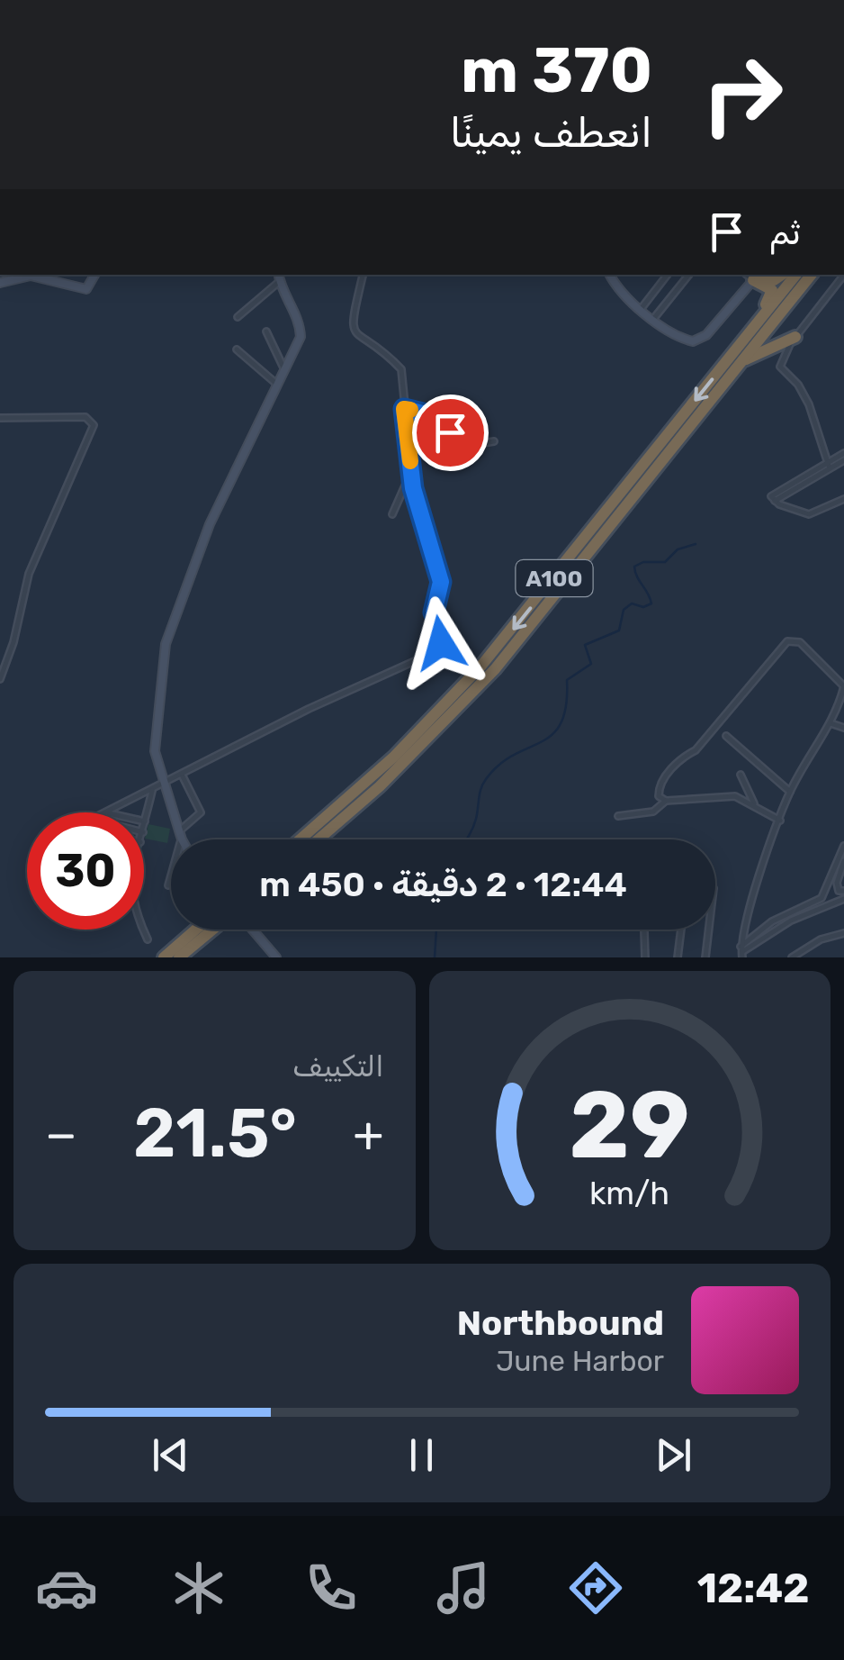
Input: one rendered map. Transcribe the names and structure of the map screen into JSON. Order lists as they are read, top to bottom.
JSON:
{
  "streets": {
    "highway": ["A100"]
  },
  "page": {
    "turn": ["370 m", "انعطف يمينًا"],
    "then": "ثم",
    "limit": "30",
    "trip": "12:44 · 2 دقيقة · 450 m",
    "tile": "التكييف",
    "heat": ["−", "21.5°", "+"],
    "song": ["Northbound", "June Harbor"],
    "tabs": "12:42",
    "gauge": ["29", "km/h"]
  }
}
